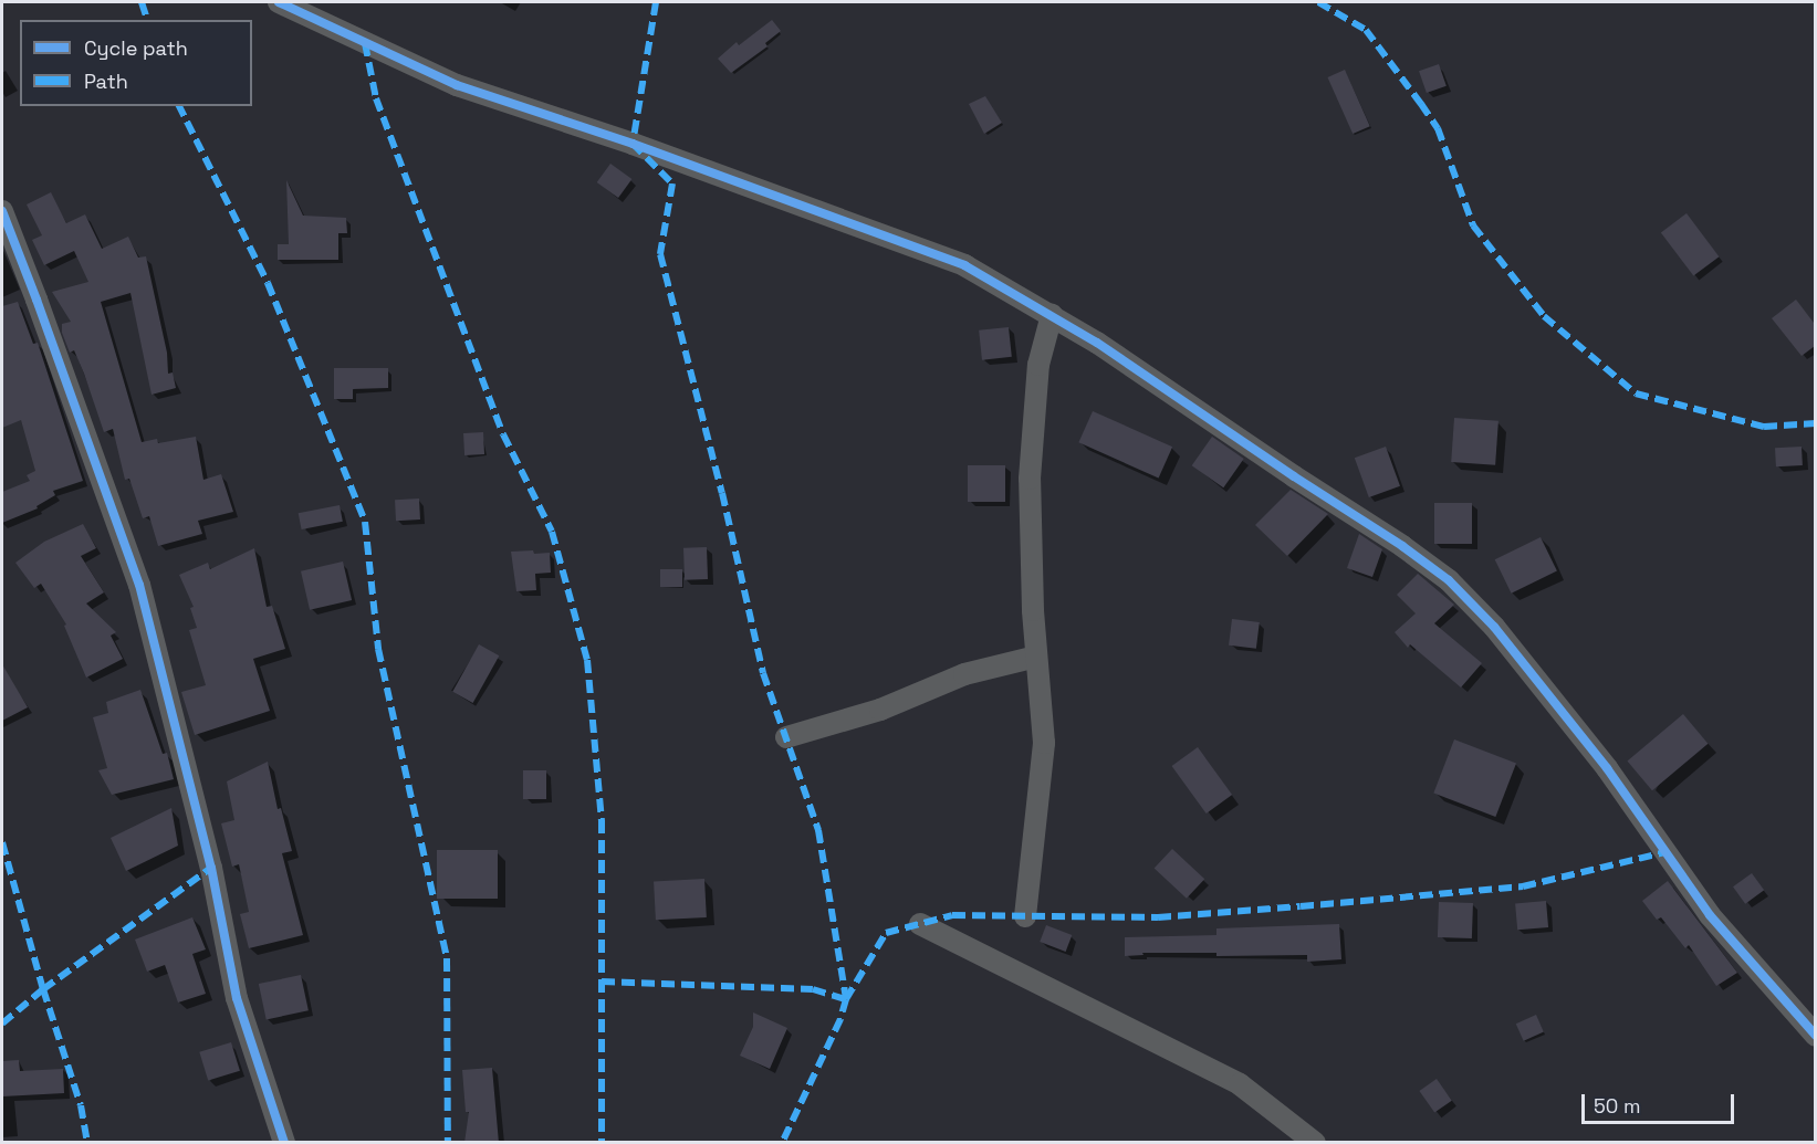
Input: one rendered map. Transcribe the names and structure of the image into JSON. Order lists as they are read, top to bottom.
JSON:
{
  "legend": ["Cycle path", "Path"],
  "scale_bar": "50 m"
}
